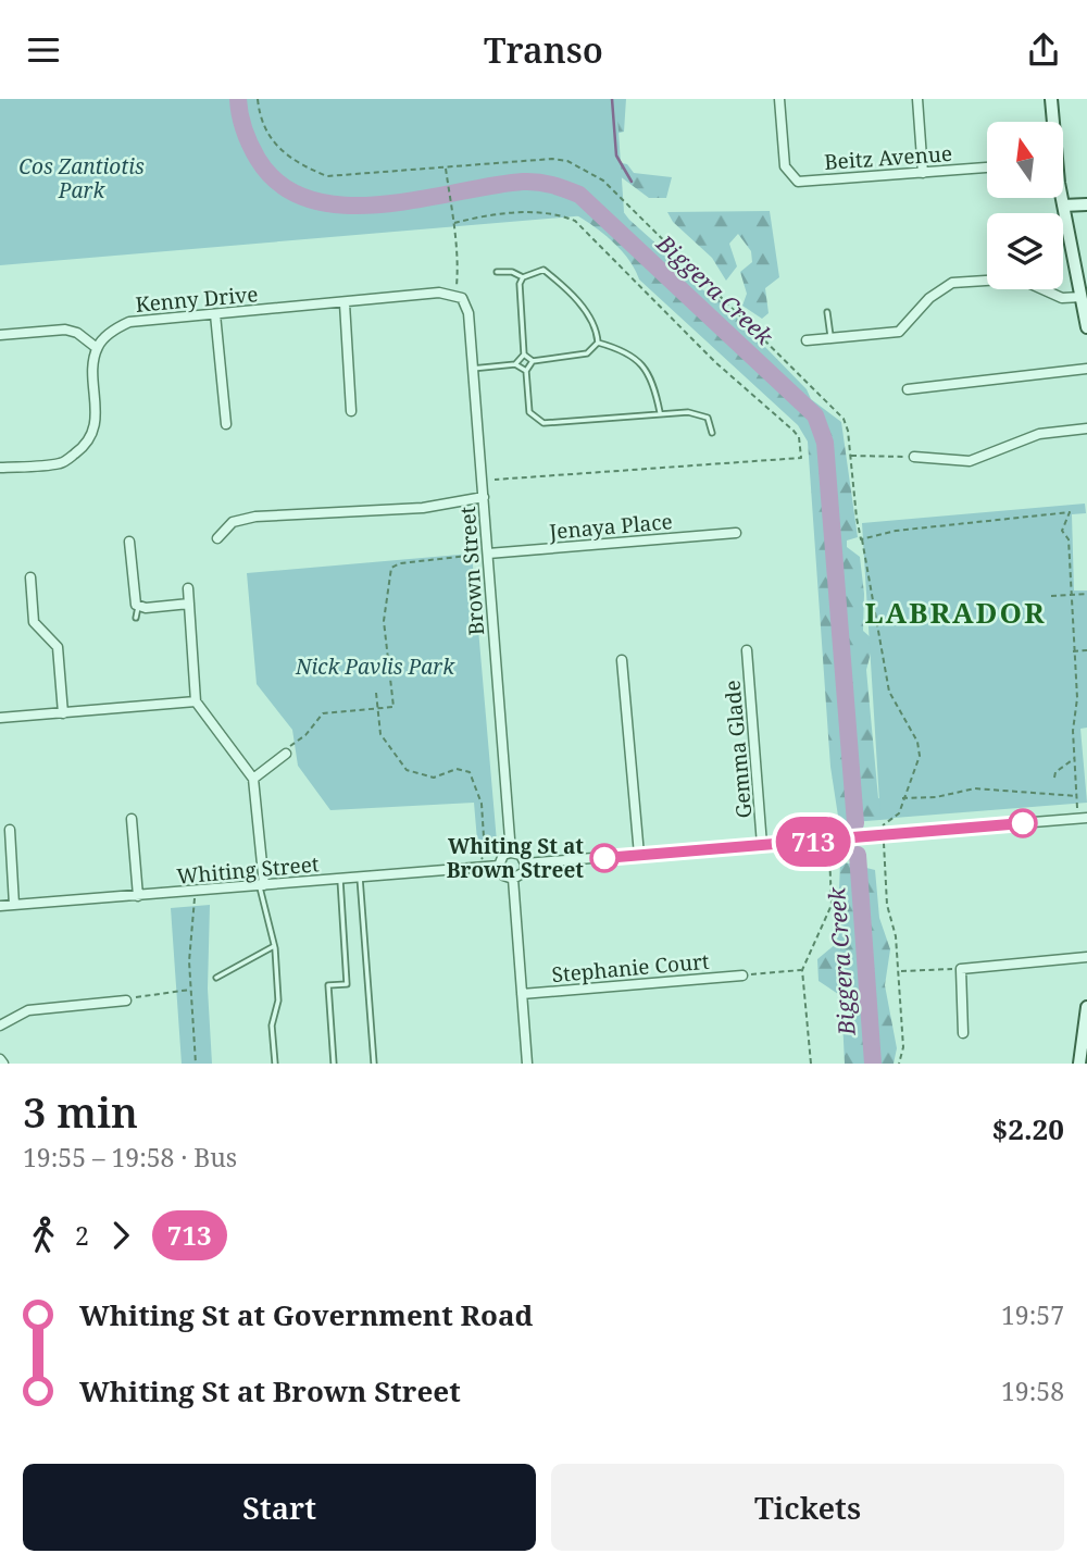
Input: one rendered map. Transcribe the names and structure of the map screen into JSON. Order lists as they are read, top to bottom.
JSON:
{
  "streets": {
    "street": [
      "Beitz Avenue",
      "Kenny Drive",
      "Jenaya Place",
      "Brown Street",
      "Gemma Glade",
      "Whiting Street",
      "Stephanie Court"
    ]
  },
  "crossings": [
    ["Kenny Drive", "Brown Street"],
    ["Jenaya Place", "Brown Street"],
    ["Brown Street", "Whiting Street"]
  ],
  "districts": ["LABRADOR"],
  "water": ["Biggera Creek"],
  "parks": ["Cos Zantiotis Park", "Nick Pavlis Park"],
  "places": ["Whiting St at Brown Street"],
  "lines": ["bus line 713"],
  "north": "top",
  "page": {
    "header": "Transo",
    "on_map": "713",
    "heading": ["3 min", "19:55 – 19:58 · Bus", "$2.20"],
    "legs": ["2", "713"],
    "list": [
      {
        "name": "Whiting St at Government Road",
        "value": "19:57"
      },
      {
        "name": "Whiting St at Brown Street",
        "value": "19:58"
      }
    ],
    "buttons": ["Start", "Tickets"]
  }
}
